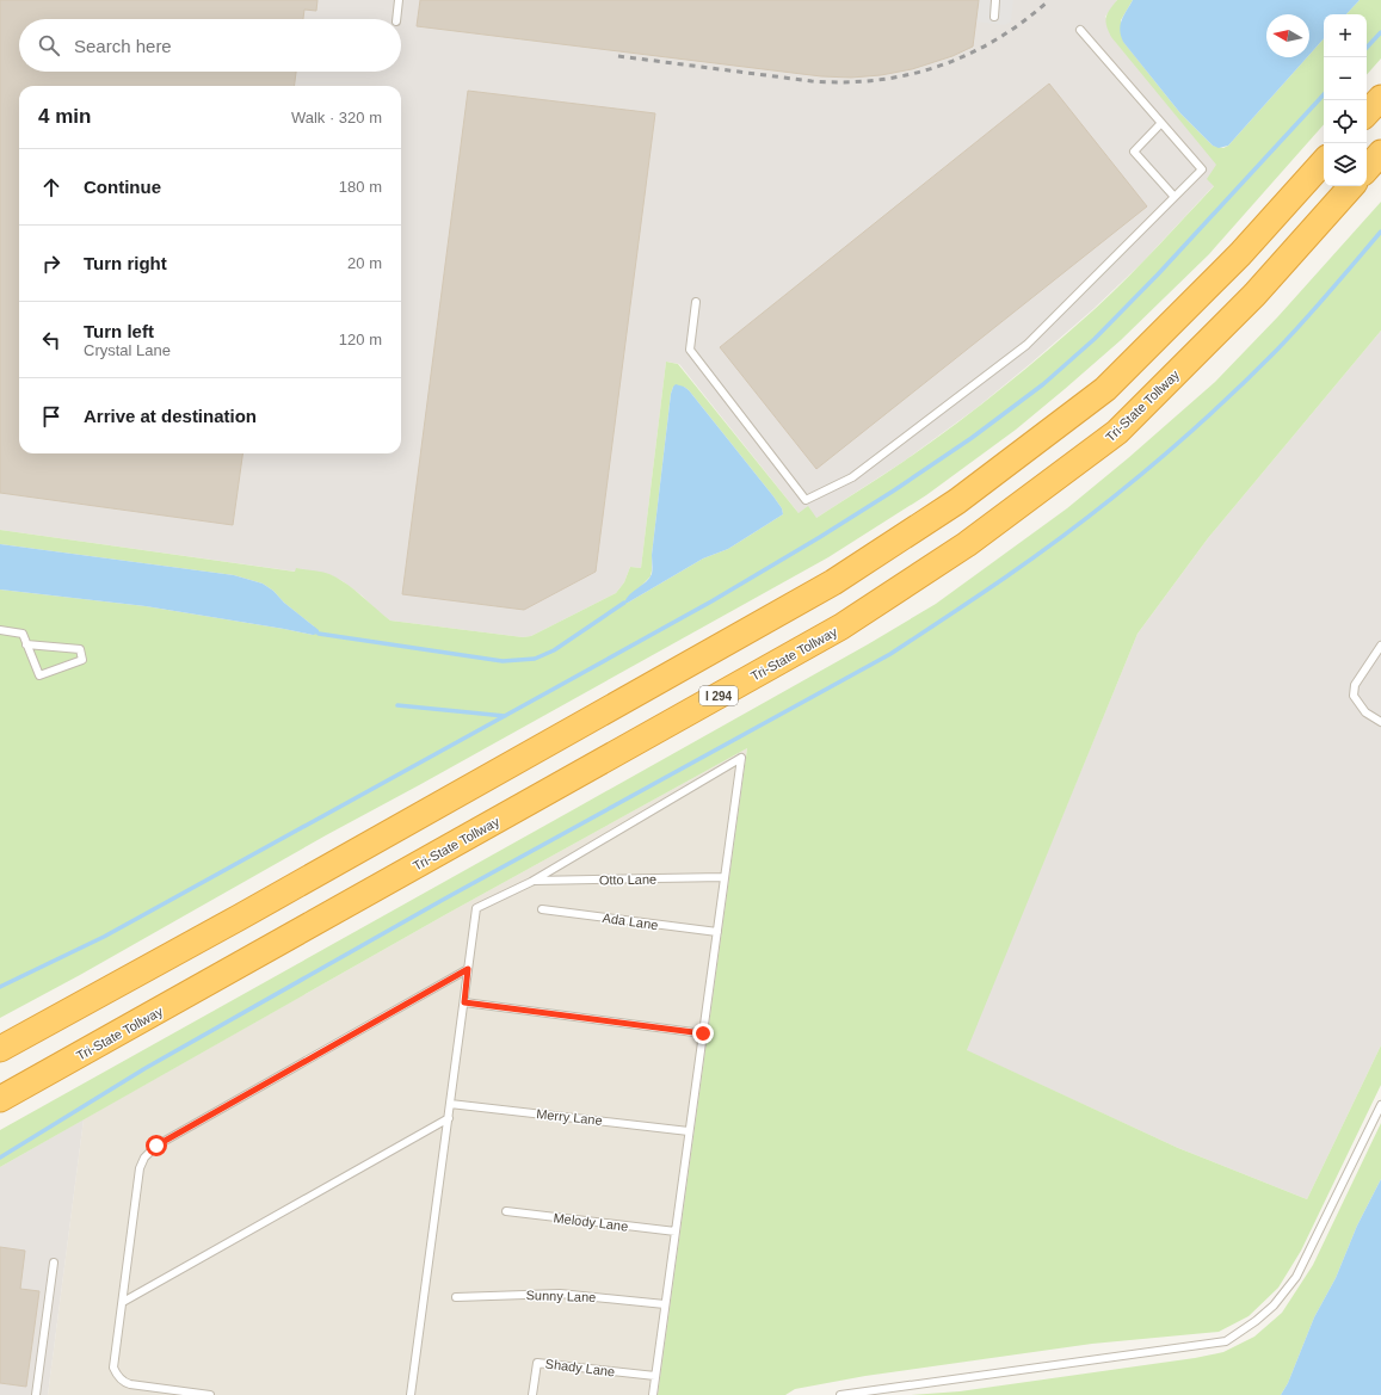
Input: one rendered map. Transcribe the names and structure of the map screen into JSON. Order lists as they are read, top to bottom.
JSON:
{
  "streets": {
    "highway": ["Tri-State Tollway", "I 294"],
    "lane": [
      "Otto Lane",
      "Ada Lane",
      "Merry Lane",
      "Melody Lane",
      "Sunny Lane",
      "Shady Lane"
    ]
  },
  "north": "left",
  "page": {
    "map_buttons": ["+", "−"],
    "search": "Search here",
    "heading": ["4 min", "Walk · 320 m"],
    "list": [
      ["Continue", "180 m"],
      ["Turn right", "20 m"],
      ["Turn left", "Crystal Lane", "120 m"],
      "Arrive at destination"
    ]
  }
}
